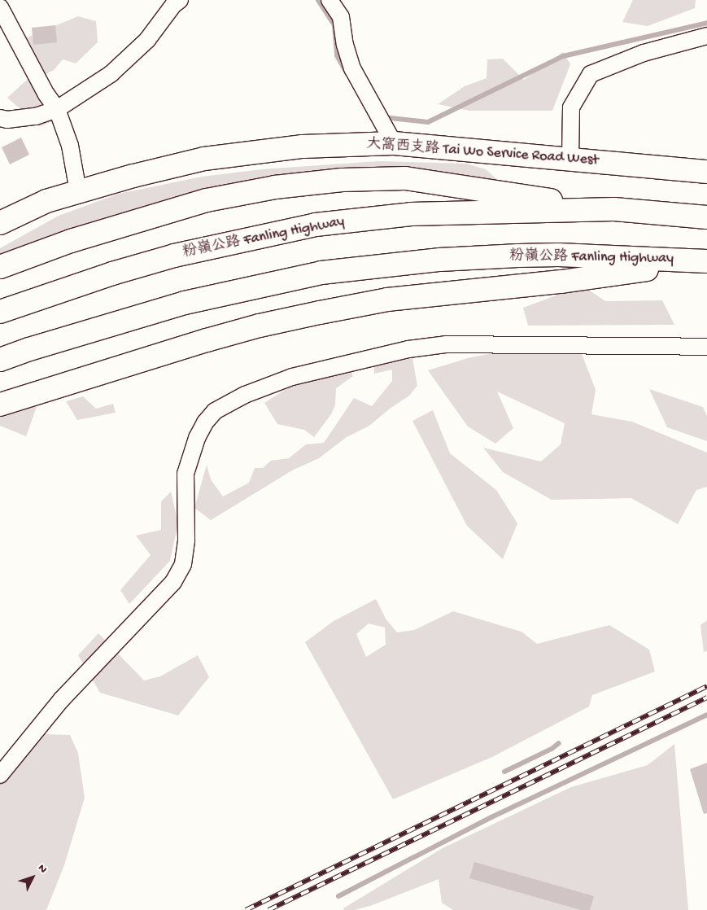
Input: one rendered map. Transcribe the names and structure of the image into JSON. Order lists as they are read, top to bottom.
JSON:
{
  "streets": {
    "main road": ["大窩西支路 Tai Wo Service Road West", "粉嶺公路 Fanling Highway"]
  },
  "north": "top right"
}
